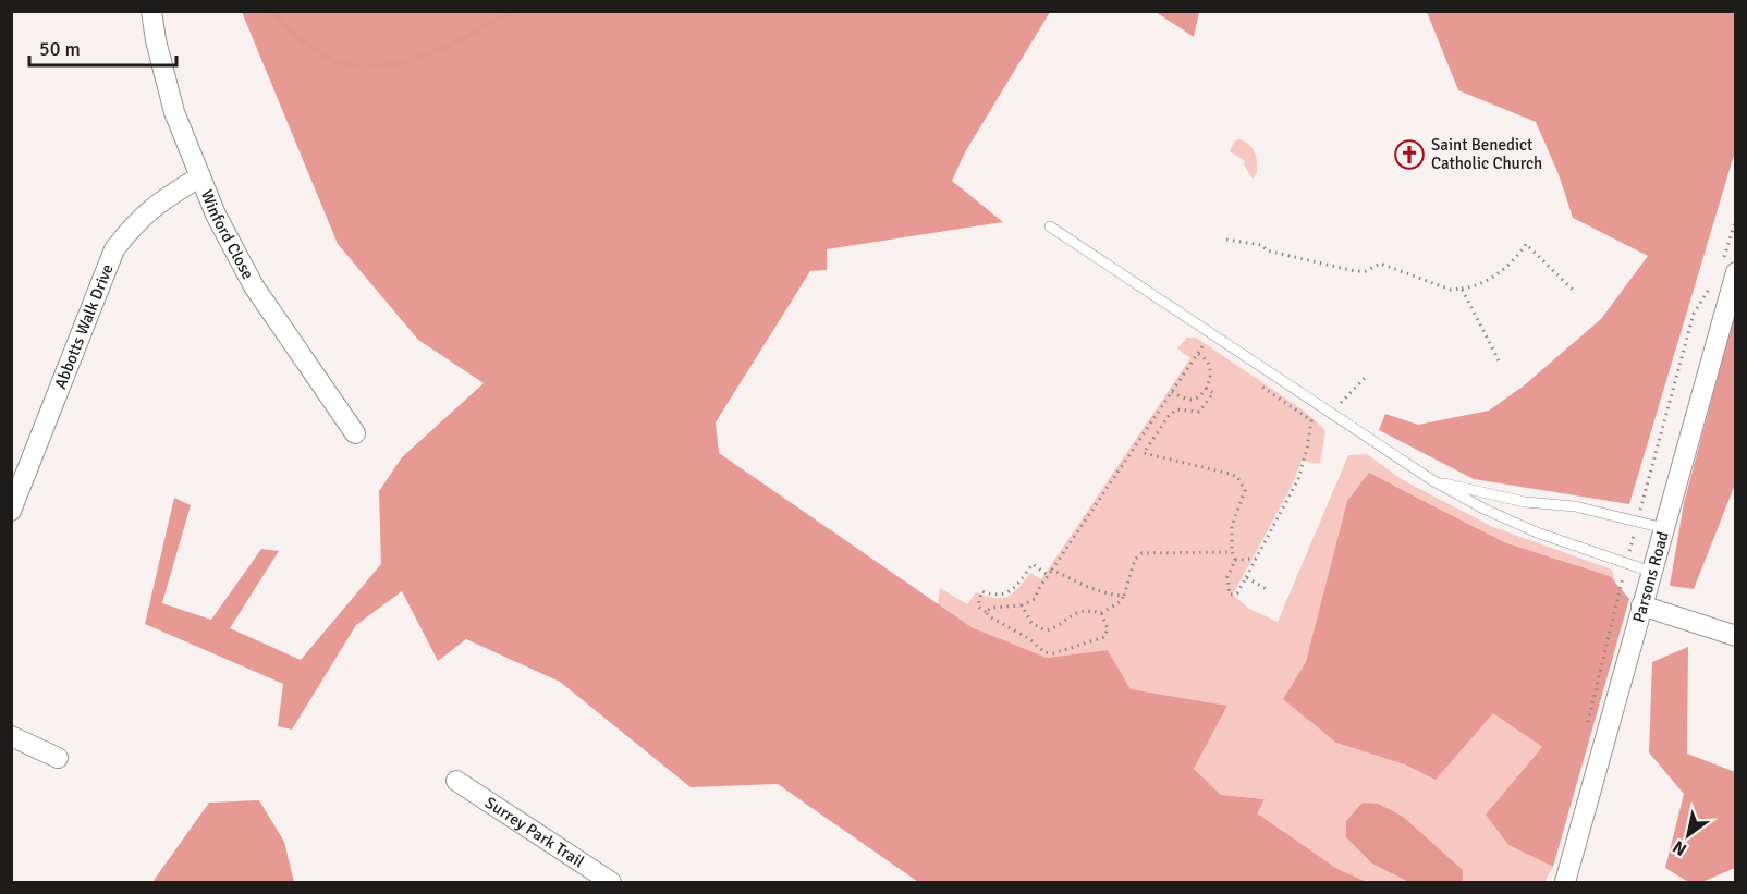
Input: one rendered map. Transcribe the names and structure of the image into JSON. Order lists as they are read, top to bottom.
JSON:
{
  "streets": {
    "street": [
      "Winford Close",
      "Abbotts Walk Drive",
      "Parsons Road",
      "Surrey Park Trail"
    ]
  },
  "crossings": [
    ["Winford Close", "Abbotts Walk Drive"]
  ],
  "places": {
    "church": ["Saint Benedict Catholic Church"]
  },
  "scale_bar": "50 m",
  "north": "bottom left"
}
